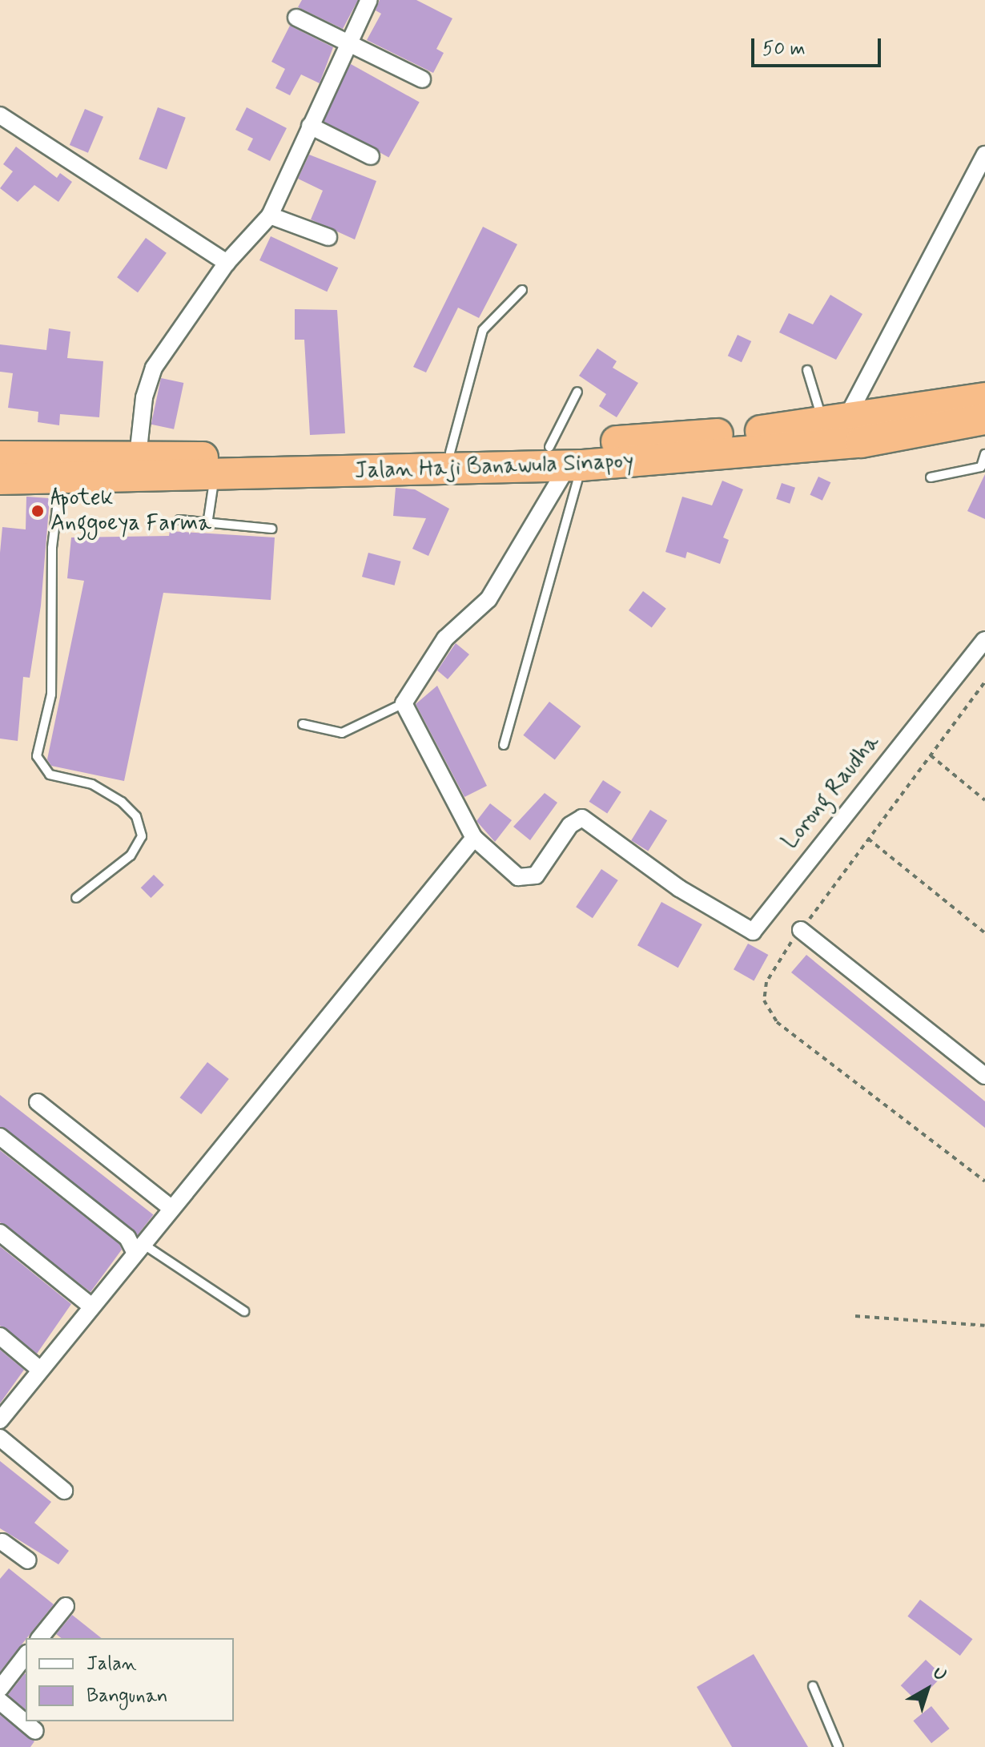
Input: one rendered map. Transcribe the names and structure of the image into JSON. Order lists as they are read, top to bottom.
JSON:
{
  "streets": {
    "highway": ["Jalan Haji Banawula Sinapoy"],
    "street": ["Lorong Raudha"]
  },
  "places": ["Apotek Anggoeya Farma"],
  "legend": ["Jalan", "Bangunan"],
  "scale_bar": "50 m",
  "north": "top right"
}
